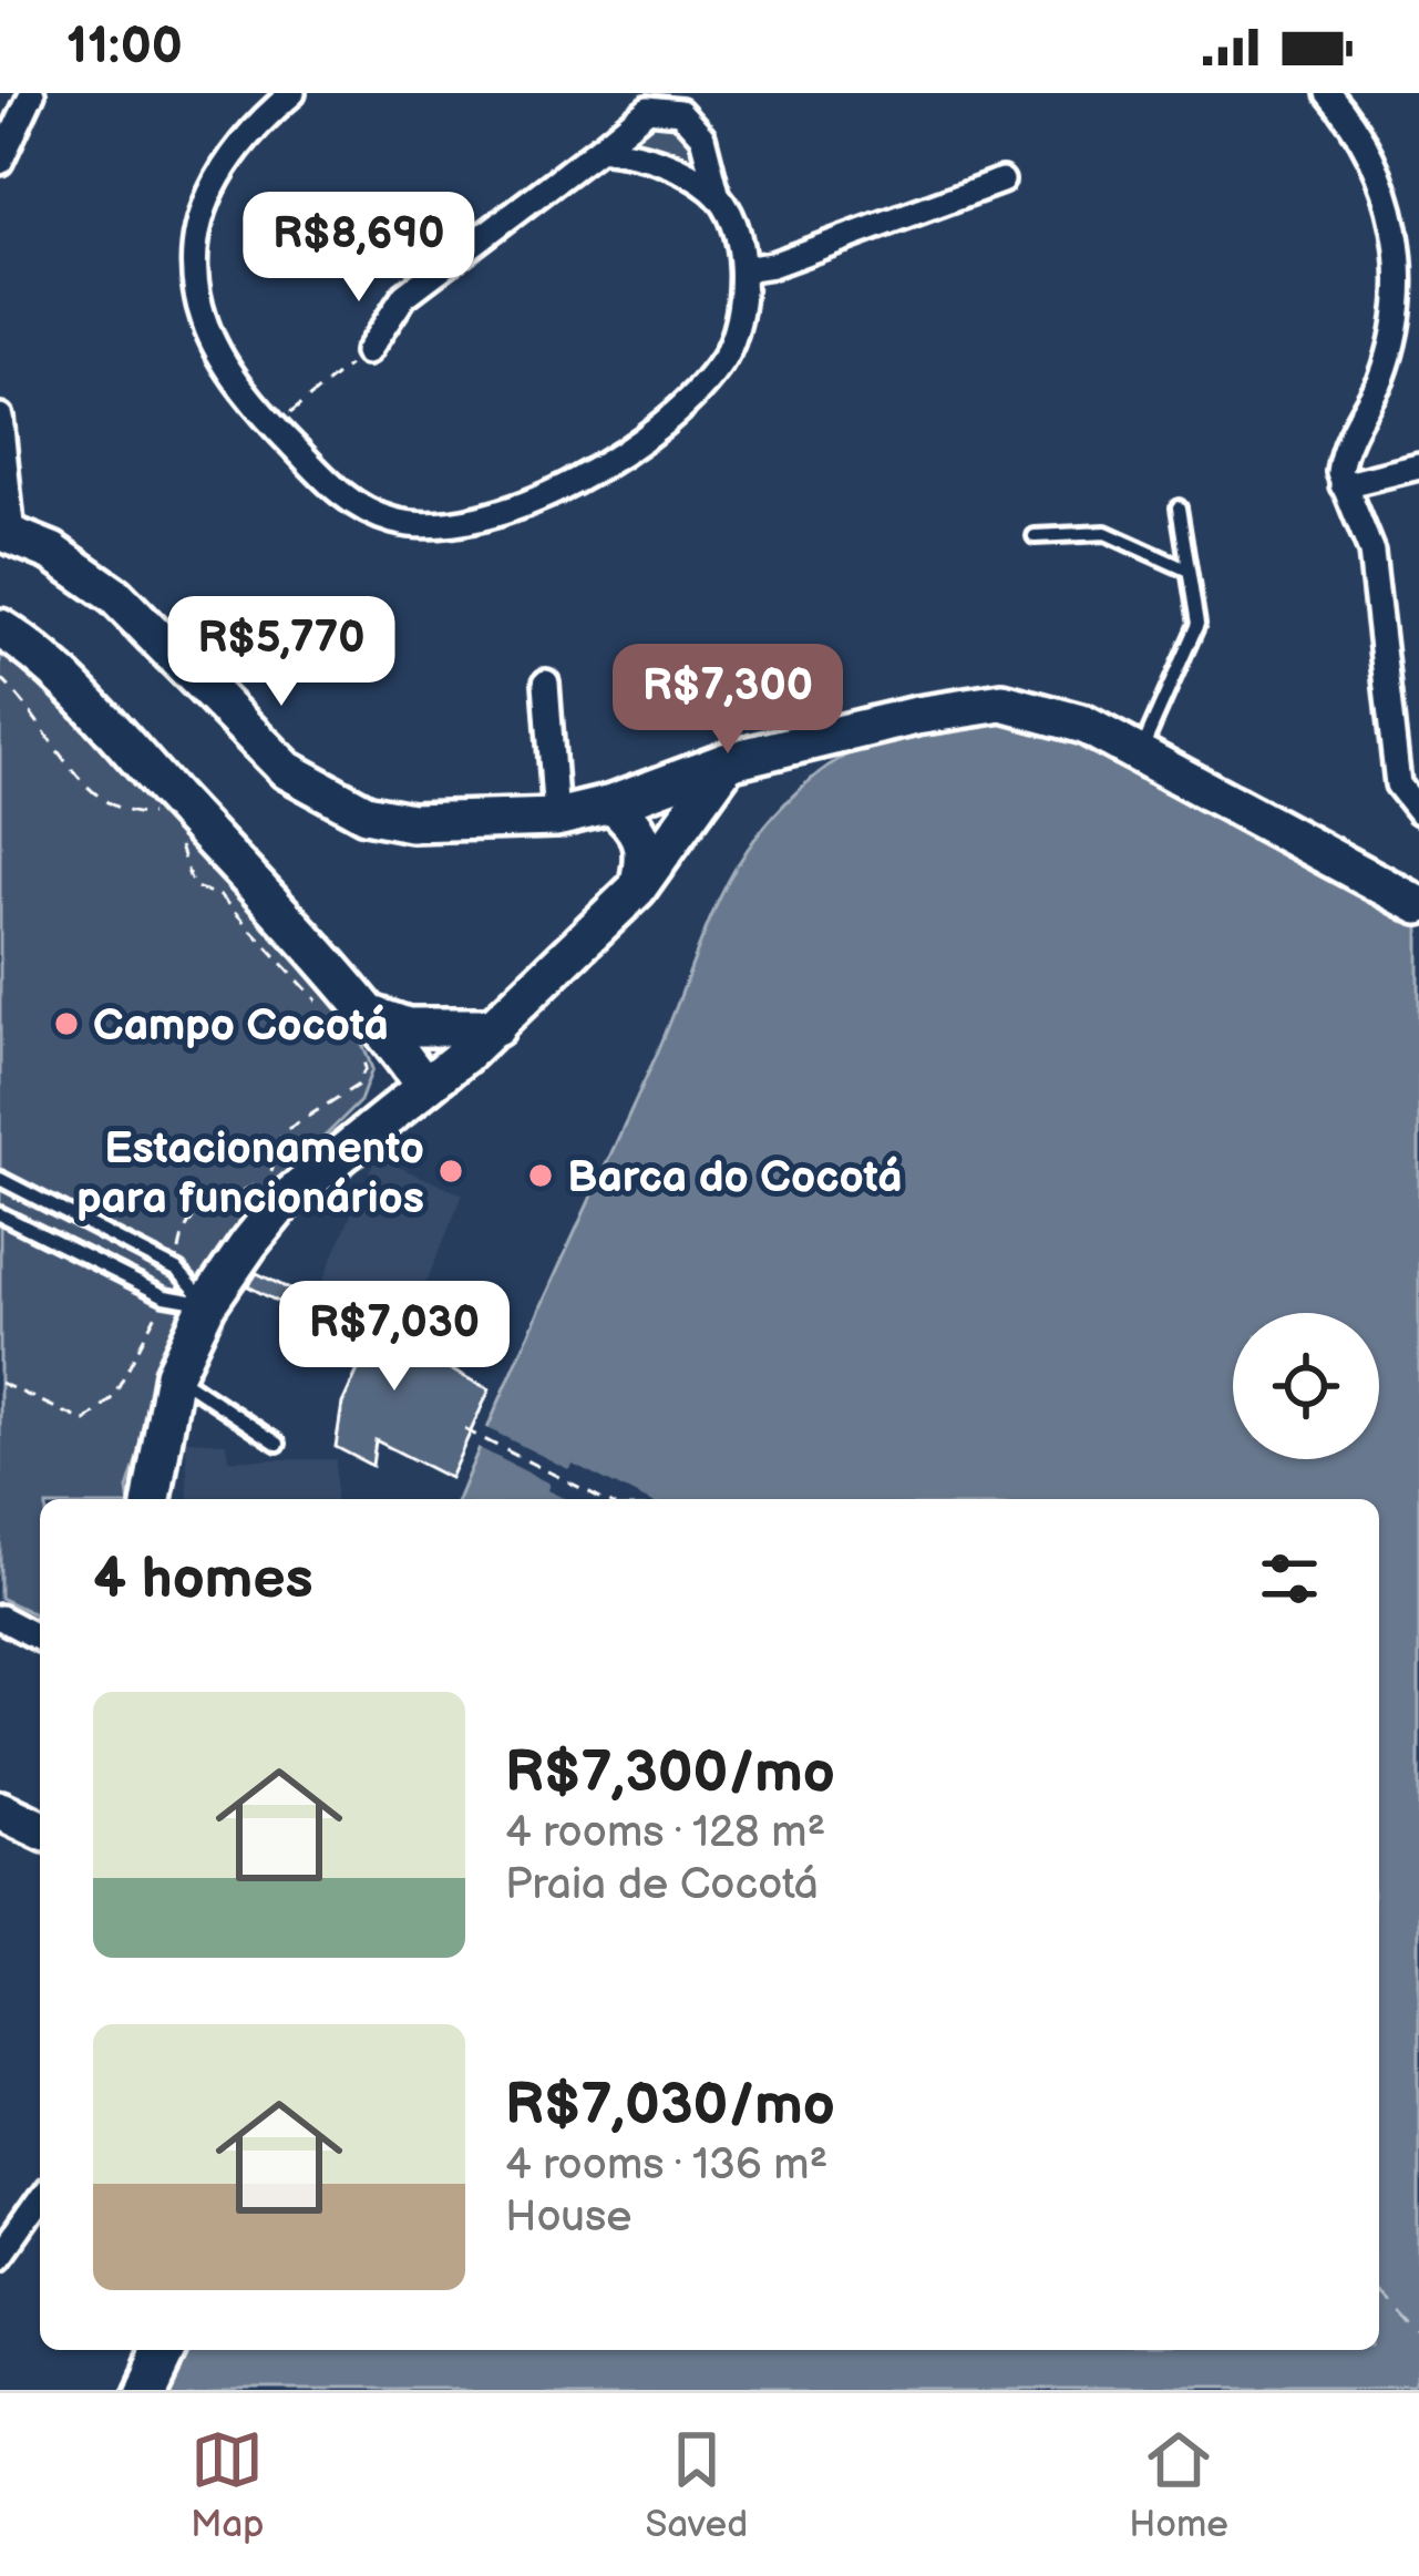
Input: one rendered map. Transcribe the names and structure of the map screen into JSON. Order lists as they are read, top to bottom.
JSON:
{
  "places": ["Campo Cocotá", "Estacionamento para funcionários", "Barca do Cocotá"],
  "page": {
    "status": "11:00",
    "price": [
      "R$8,690",
      "R$5,770",
      "R$7,300",
      "R$7,030"
    ],
    "heading": "4 homes",
    "list": [
      {
        "name": "R$7,300/mo",
        "note": "4 rooms · 128 m² · Praia de Cocotá"
      },
      {
        "name": "R$7,030/mo",
        "note": "4 rooms · 136 m² · House"
      }
    ],
    "tabs": ["Map", "Saved", "Home"]
  }
}
